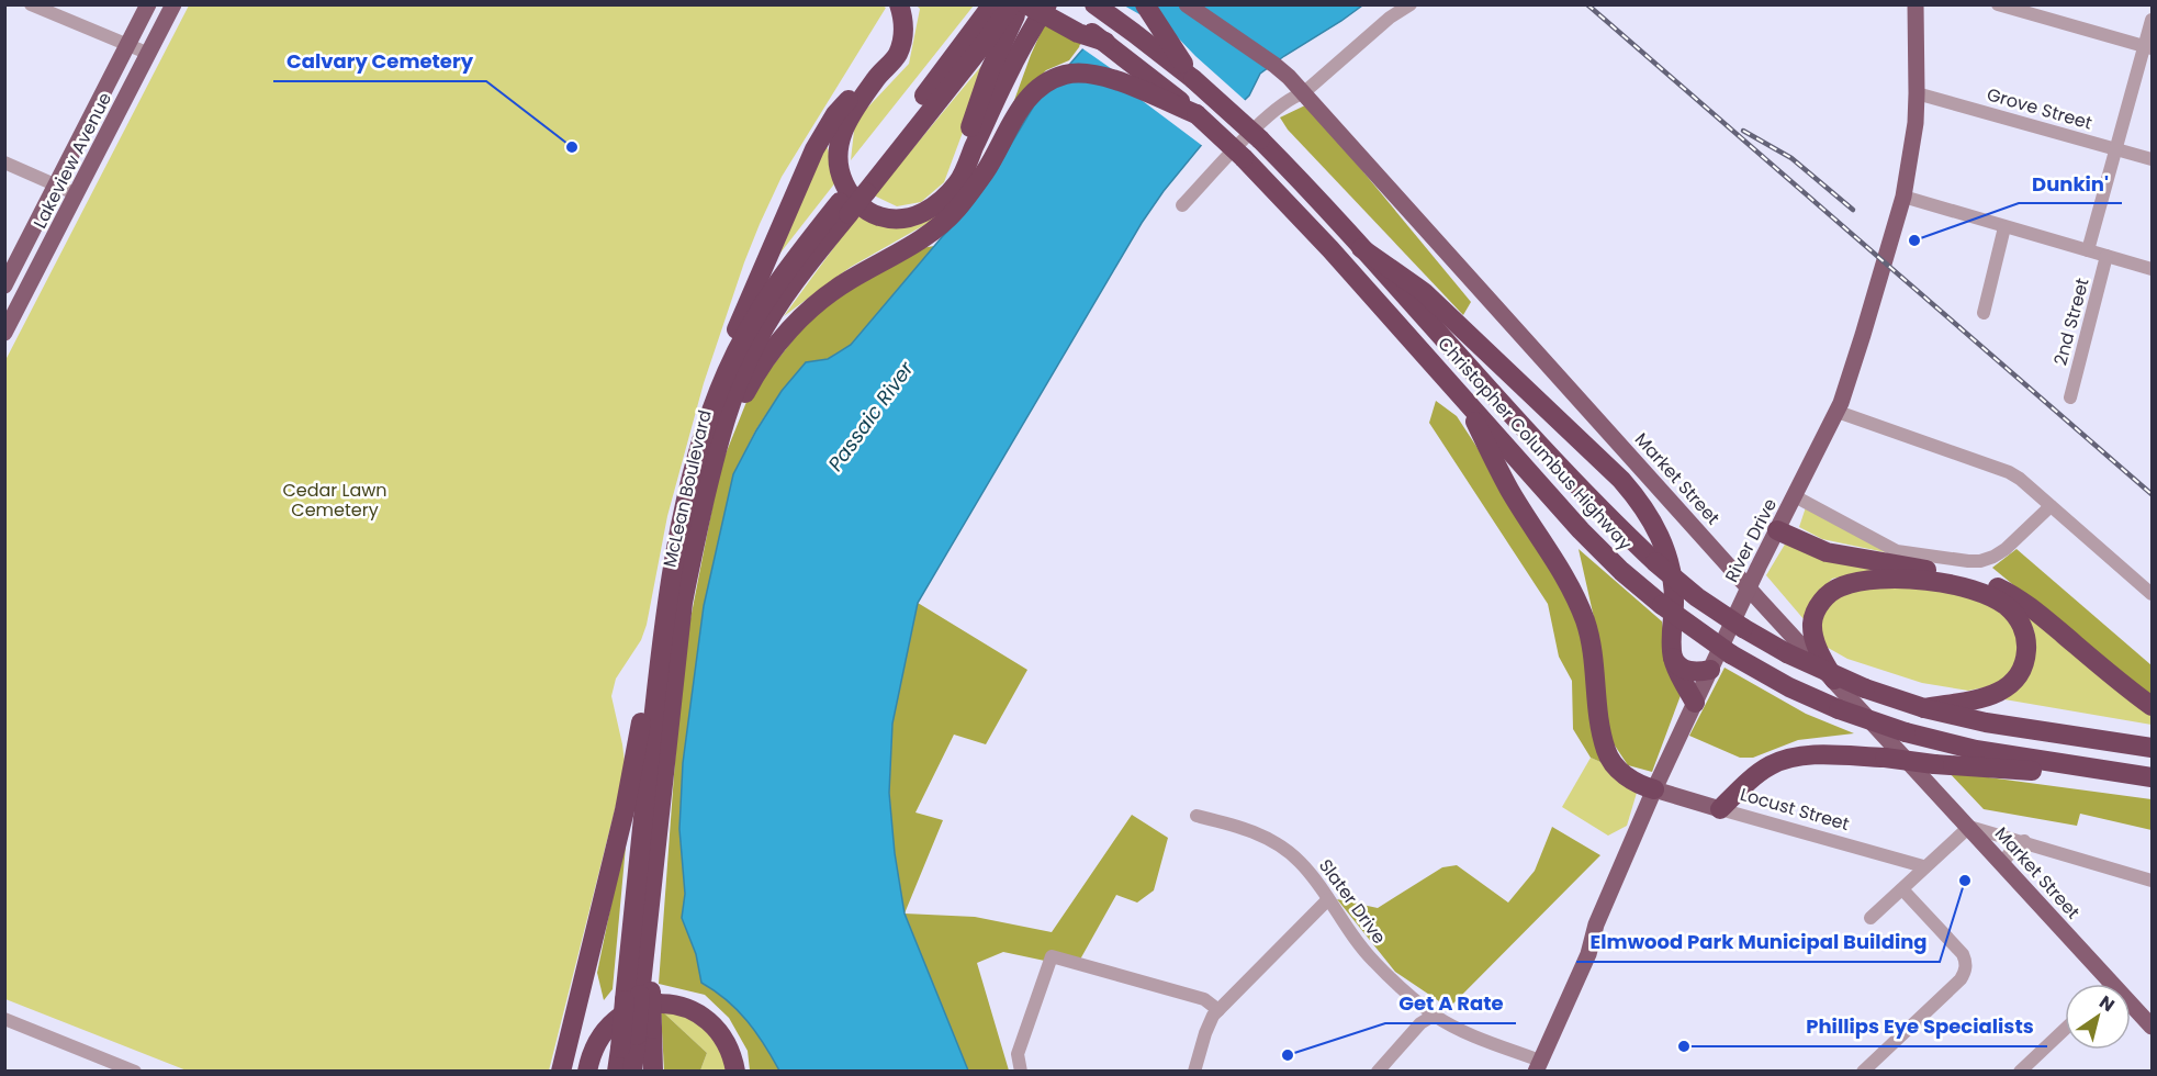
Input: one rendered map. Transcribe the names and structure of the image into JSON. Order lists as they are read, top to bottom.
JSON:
{
  "streets": {
    "highway": ["Christopher Columbus Highway", "McLean Boulevard"],
    "main road": [
      "Lakeview Avenue",
      "Market Street",
      "River Drive",
      "Locust Street"
    ],
    "street": ["Grove Street", "2nd Street", "Slater Drive"]
  },
  "crossings": [
    ["Grove Street", "River Drive"],
    ["Market Street", "River Drive"],
    ["River Drive", "Locust Street"],
    ["River Drive", "Slater Drive"]
  ],
  "water": ["Passaic River"],
  "parks": ["Cedar Lawn Cemetery"],
  "places": [
    "Calvary Cemetery",
    "Dunkin'",
    "Elmwood Park Municipal Building",
    "Phillips Eye Specialists",
    "Get A Rate"
  ],
  "north": "top right"
}
